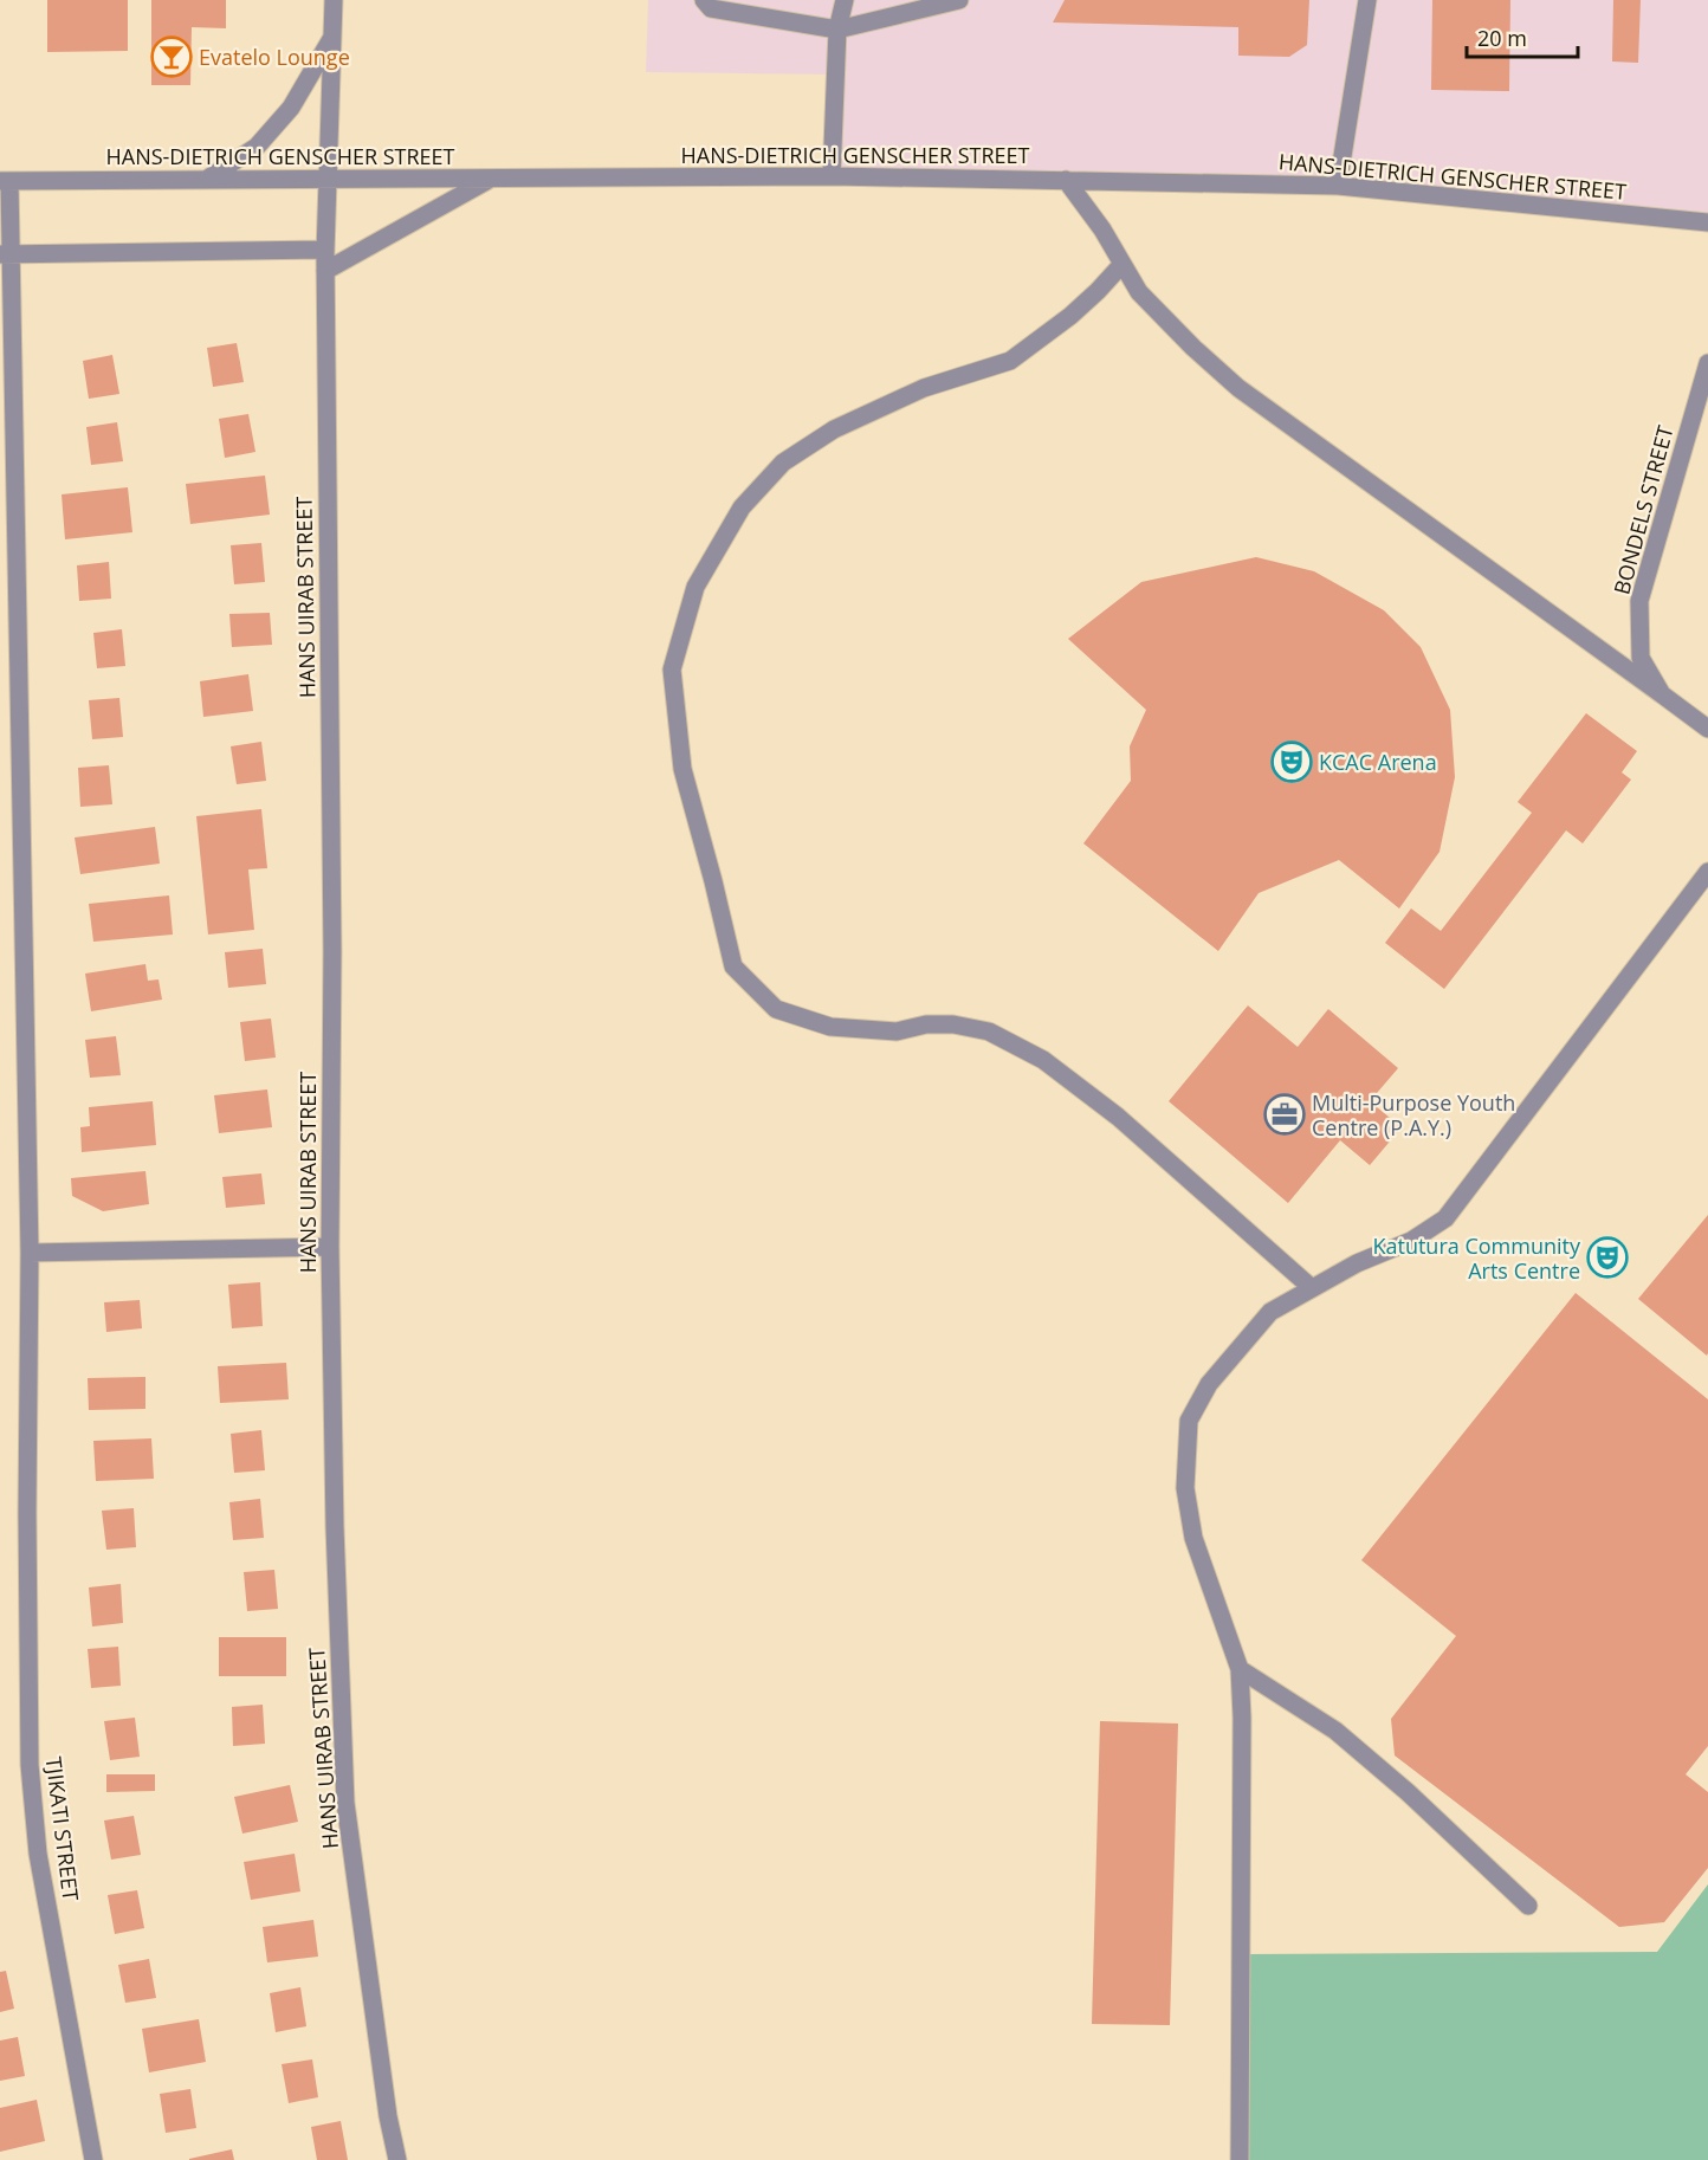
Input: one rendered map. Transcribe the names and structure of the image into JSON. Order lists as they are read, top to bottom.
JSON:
{
  "streets": {
    "street": [
      "HANS-DIETRICH GENSCHER STREET",
      "BONDELS STREET",
      "HANS UIRAB STREET",
      "TJIKATI STREET"
    ]
  },
  "crossings": [
    ["HANS-DIETRICH GENSCHER STREET", "HANS UIRAB STREET"],
    ["HANS-DIETRICH GENSCHER STREET", "TJIKATI STREET"]
  ],
  "places": {
    "bar": ["Evatelo Lounge"],
    "theatre": ["KCAC Arena", "Katutura Community Arts Centre"],
    "office": ["Multi-Purpose Youth Centre (P.A.Y.)"]
  },
  "scale_bar": "20 m"
}
